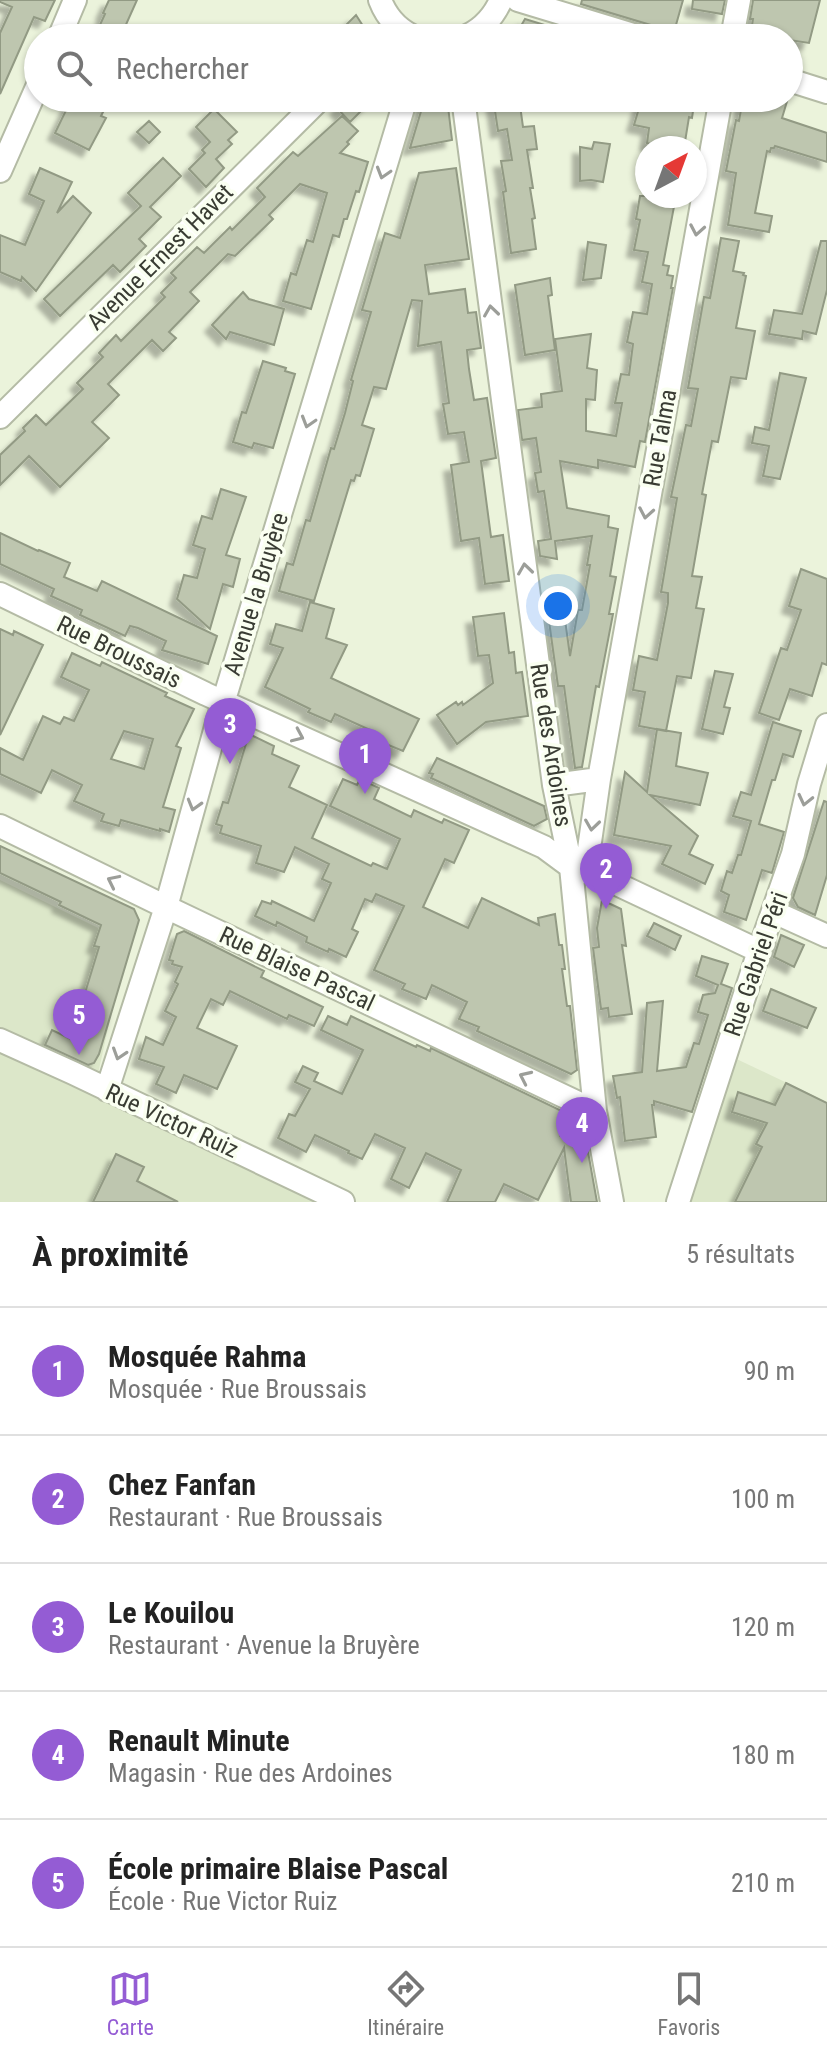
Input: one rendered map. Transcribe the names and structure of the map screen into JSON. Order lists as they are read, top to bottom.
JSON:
{
  "streets": {
    "street": [
      "Avenue Ernest Havet",
      "Rue Talma",
      "Avenue la Bruyère",
      "Rue Broussais",
      "Rue des Ardoines",
      "Rue Gabriel Péri",
      "Rue Blaise Pascal",
      "Rue Victor Ruiz"
    ]
  },
  "crossings": [
    ["Rue Talma", "Rue Broussais"],
    ["Avenue la Bruyère", "Rue Broussais"],
    ["Avenue la Bruyère", "Rue Blaise Pascal"],
    ["Avenue la Bruyère", "Rue Victor Ruiz"],
    ["Rue Broussais", "Rue des Ardoines"],
    ["Rue Broussais", "Rue Gabriel Péri"],
    ["Rue des Ardoines", "Rue Blaise Pascal"]
  ],
  "one_way": [
    "Rue Talma",
    "Avenue la Bruyère",
    "Rue Broussais",
    "Rue des Ardoines",
    "Rue Gabriel Péri",
    "Rue Blaise Pascal"
  ],
  "north": "top right",
  "page": {
    "search": "Rechercher",
    "pins": [
      "3",
      "1",
      "2",
      "5",
      "4"
    ],
    "heading": ["À proximité", "5 résultats"],
    "list": [
      {
        "mark": "1",
        "name": "Mosquée Rahma",
        "note": "Mosquée · Rue Broussais",
        "value": "90 m"
      },
      {
        "mark": "2",
        "name": "Chez Fanfan",
        "note": "Restaurant · Rue Broussais",
        "value": "100 m"
      },
      {
        "mark": "3",
        "name": "Le Kouilou",
        "note": "Restaurant · Avenue la Bruyère",
        "value": "120 m"
      },
      {
        "mark": "4",
        "name": "Renault Minute",
        "note": "Magasin · Rue des Ardoines",
        "value": "180 m"
      },
      {
        "mark": "5",
        "name": "École primaire Blaise Pascal",
        "note": "École · Rue Victor Ruiz",
        "value": "210 m"
      }
    ],
    "nav": ["Carte", "Itinéraire", "Favoris"]
  }
}
